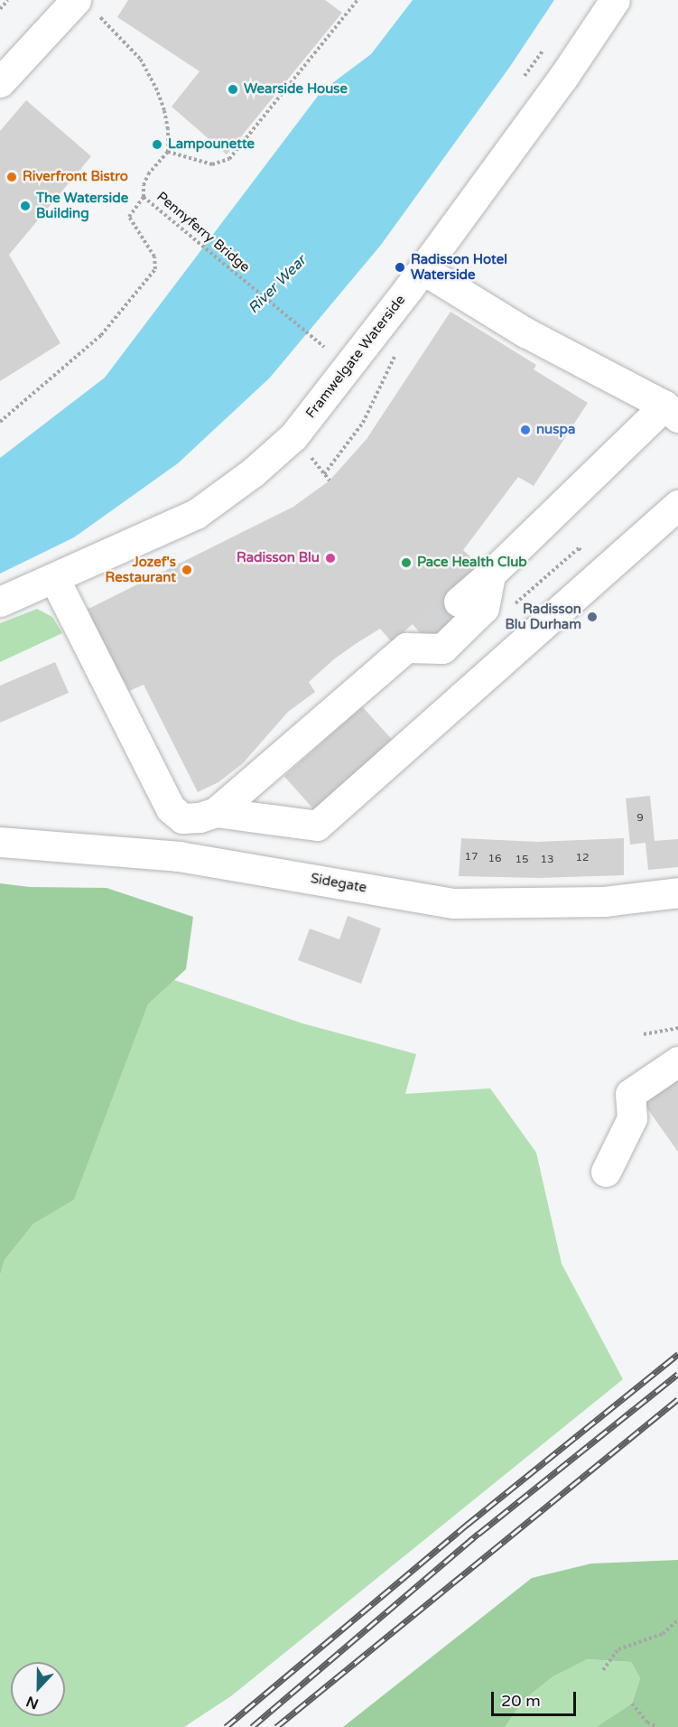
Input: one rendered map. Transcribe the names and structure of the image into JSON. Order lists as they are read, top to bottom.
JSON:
{
  "streets": {
    "street": ["Framwelgate Waterside", "Sidegate"],
    "path": ["Pennyferry Bridge"]
  },
  "water": ["River Wear"],
  "places": [
    "Wearside House",
    "Lampounette",
    "Riverfront Bistro",
    "The Waterside Building",
    "Radisson Hotel Waterside",
    "nuspa",
    "Radisson Blu",
    "Pace Health Club",
    "Jozef's Restaurant",
    "Radisson Blu Durham"
  ],
  "house_numbers": [
    "9",
    "17",
    "12",
    "16",
    "15",
    "13"
  ],
  "scale_bar": "20 m",
  "north": "bottom"
}
